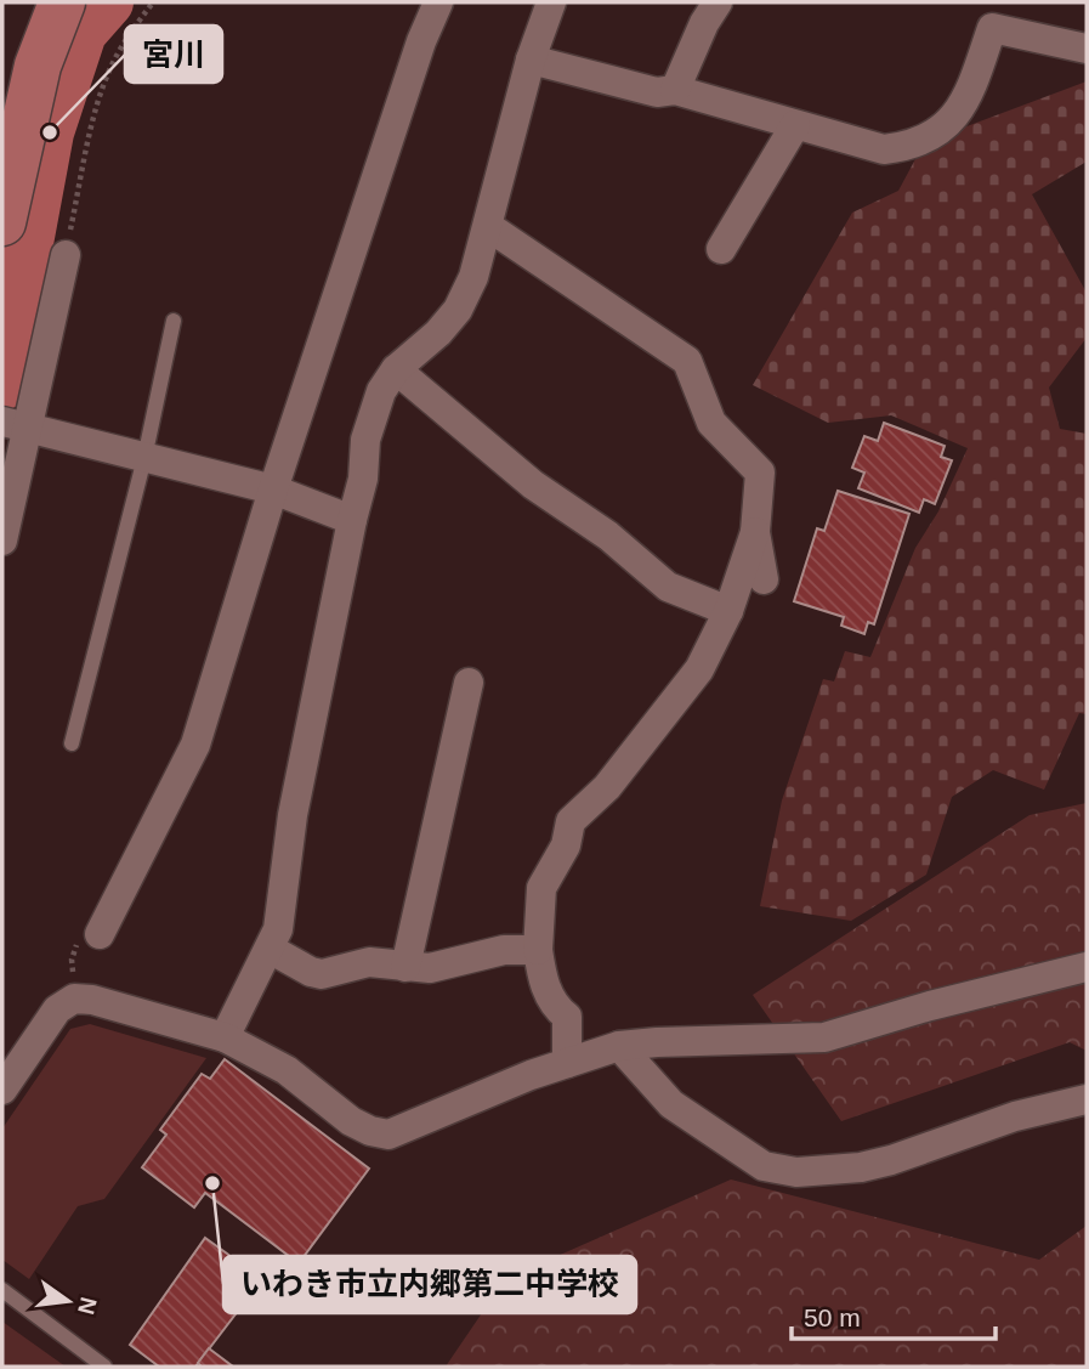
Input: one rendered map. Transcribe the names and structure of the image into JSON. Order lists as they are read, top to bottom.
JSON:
{
  "places": ["宮川", "いわき市立内郷第二中学校"],
  "scale_bar": "50 m",
  "north": "right"
}
